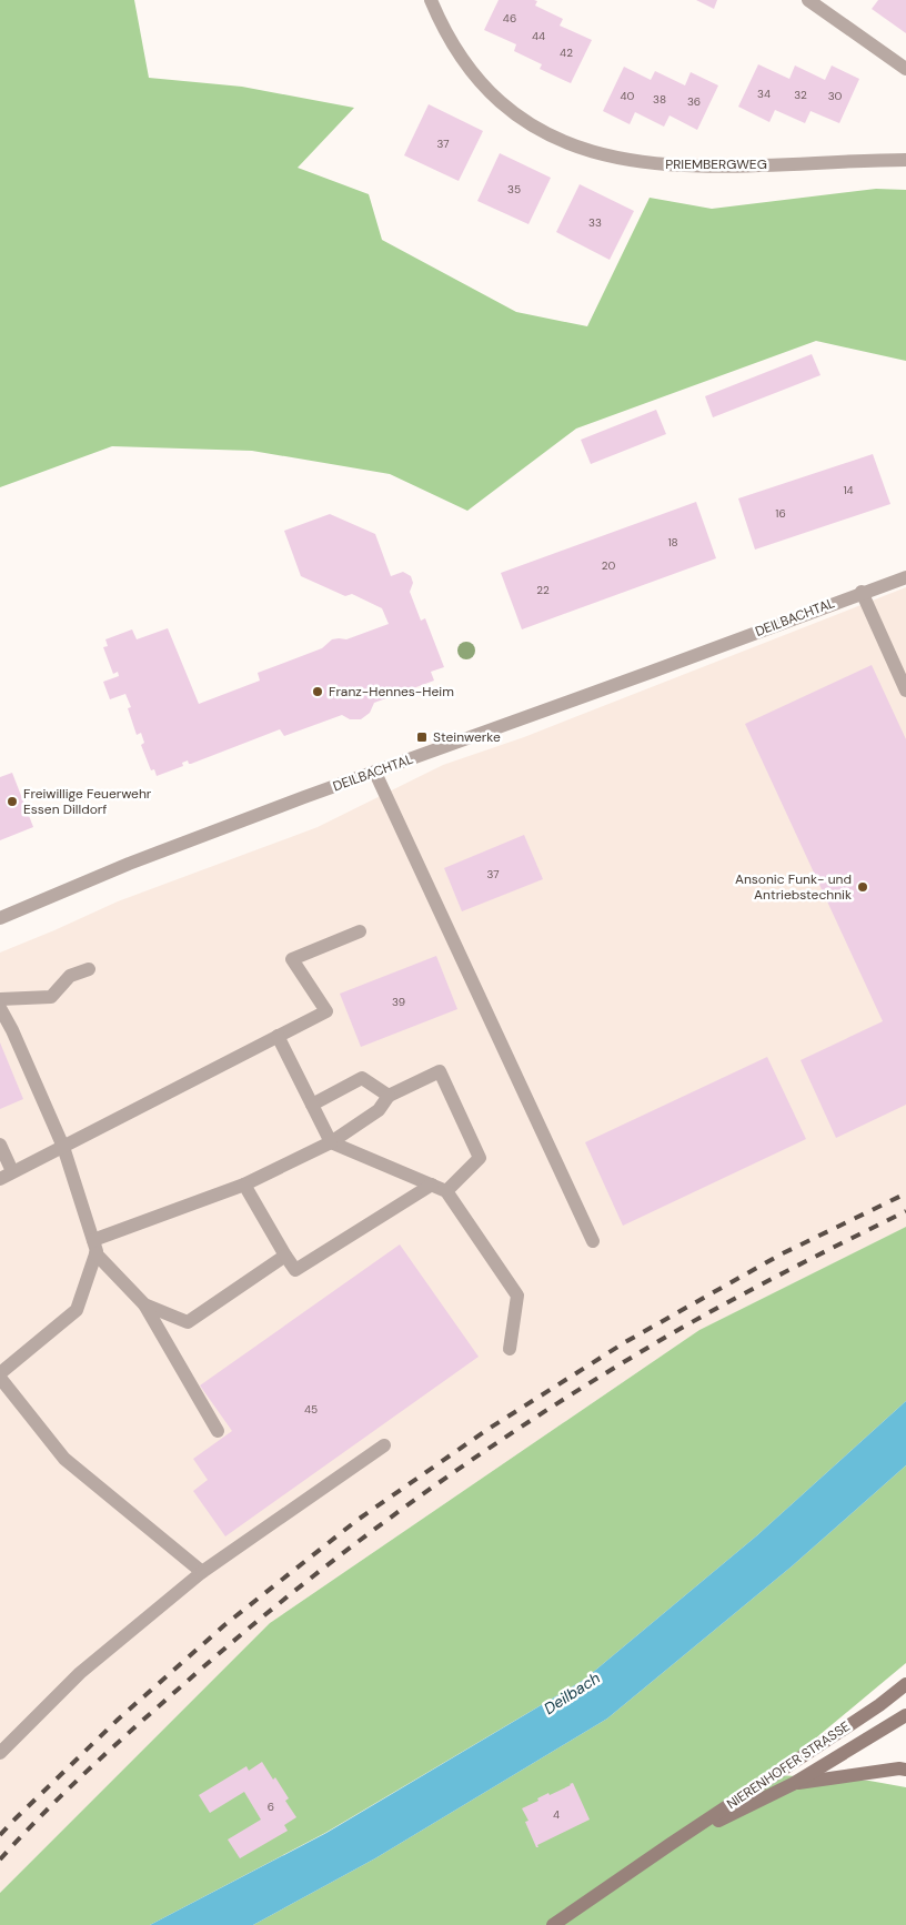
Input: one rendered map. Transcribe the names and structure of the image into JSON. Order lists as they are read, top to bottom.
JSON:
{
  "streets": {
    "main road": ["NIERENHOFER STRASSE"],
    "street": ["PRIEMBERGWEG", "DEILBACHTAL"]
  },
  "water": ["Deilbach"],
  "places": {
    "other": ["Franz-Hennes-Heim", "Freiwillige Feuerwehr Essen Dilldorf", "Ansonic Funk- und Antriebstechnik"],
    "transit": ["Steinwerke"]
  },
  "house_numbers": [
    "46",
    "44",
    "42",
    "34",
    "32",
    "40",
    "30",
    "38",
    "36",
    "37",
    "35",
    "33",
    "14",
    "16",
    "18",
    "20",
    "22",
    "37",
    "39",
    "45",
    "6",
    "4"
  ]
}
